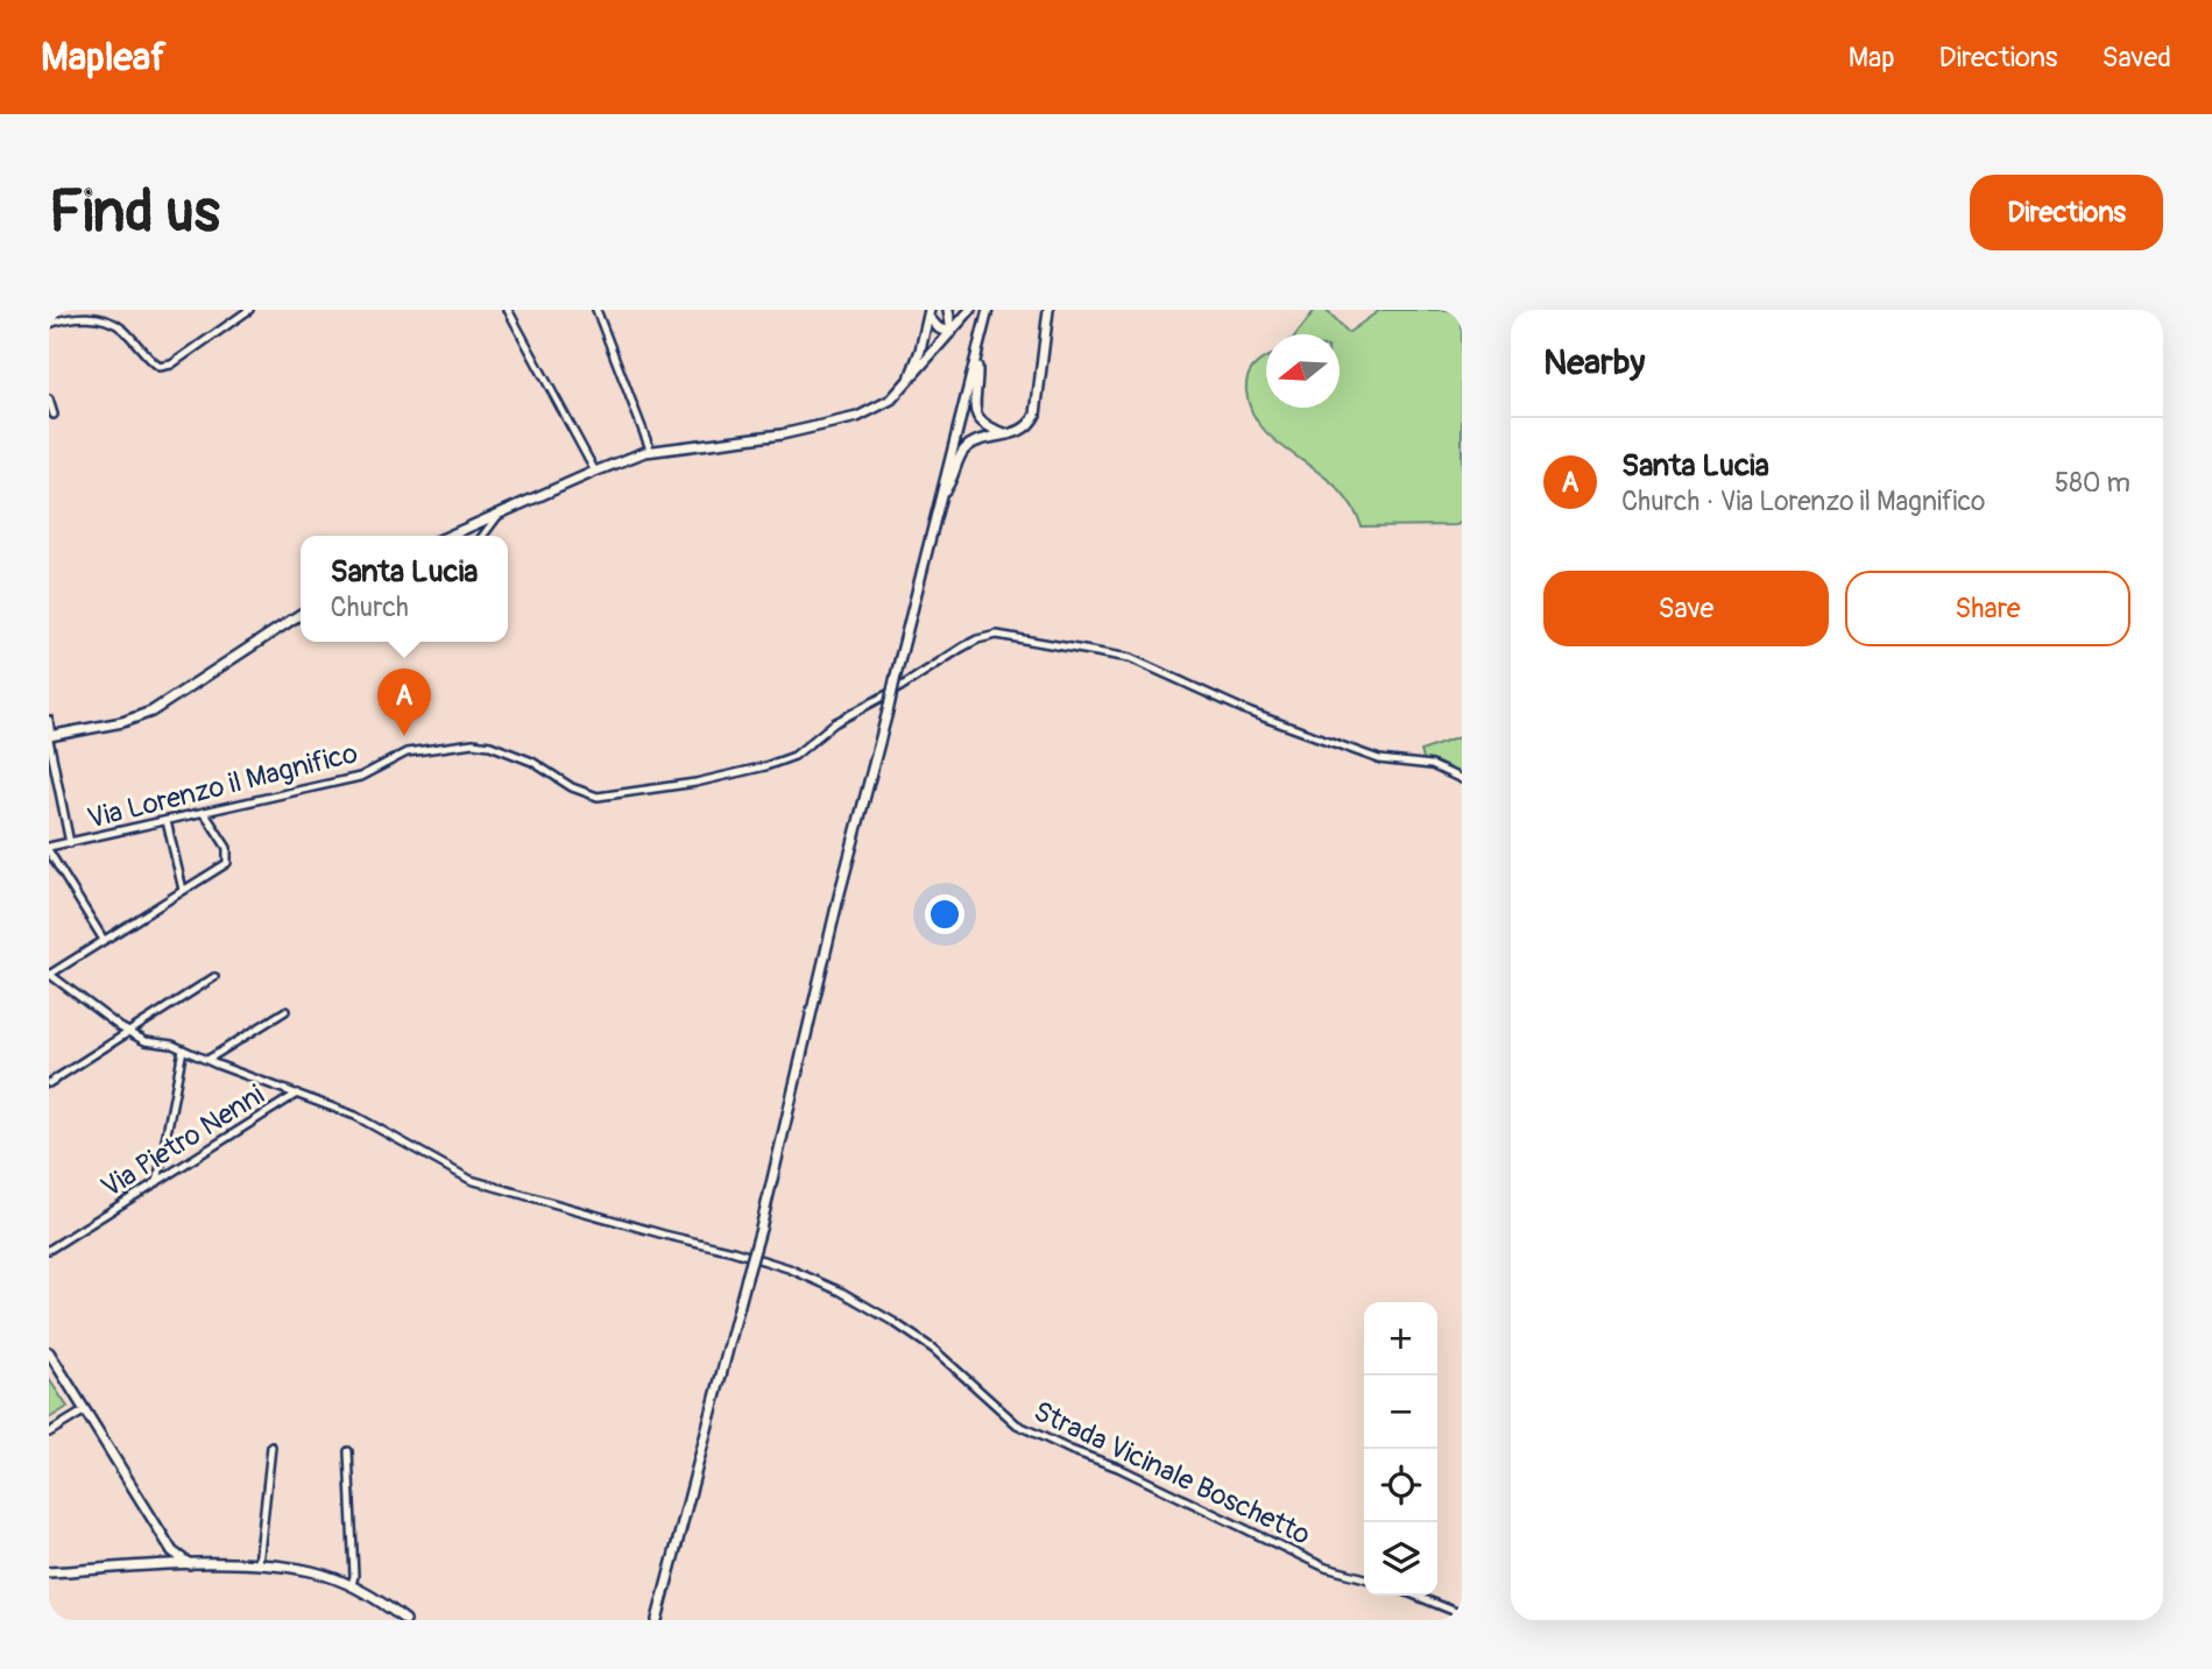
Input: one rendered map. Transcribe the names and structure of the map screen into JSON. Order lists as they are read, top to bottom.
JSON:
{
  "streets": {
    "street": ["Via Lorenzo il Magnifico", "Via Pietro Nenni", "Strada Vicinale Boschetto"]
  },
  "crossings": [
    ["Via Pietro Nenni", "Strada Vicinale Boschetto"]
  ],
  "north": "left",
  "page": {
    "header": "Mapleaf",
    "nav": ["Map", "Directions", "Saved"],
    "buttons": [
      "Directions",
      ["Save", "Share"]
    ],
    "title": "Find us",
    "heading": "Nearby",
    "list": [
      {
        "mark": "A",
        "name": "Santa Lucia",
        "note": "Church · Via Lorenzo il Magnifico",
        "value": "580 m"
      }
    ],
    "popup": ["Santa Lucia", "Church"],
    "pins": "A",
    "map_buttons": ["+", "−"]
  }
}
